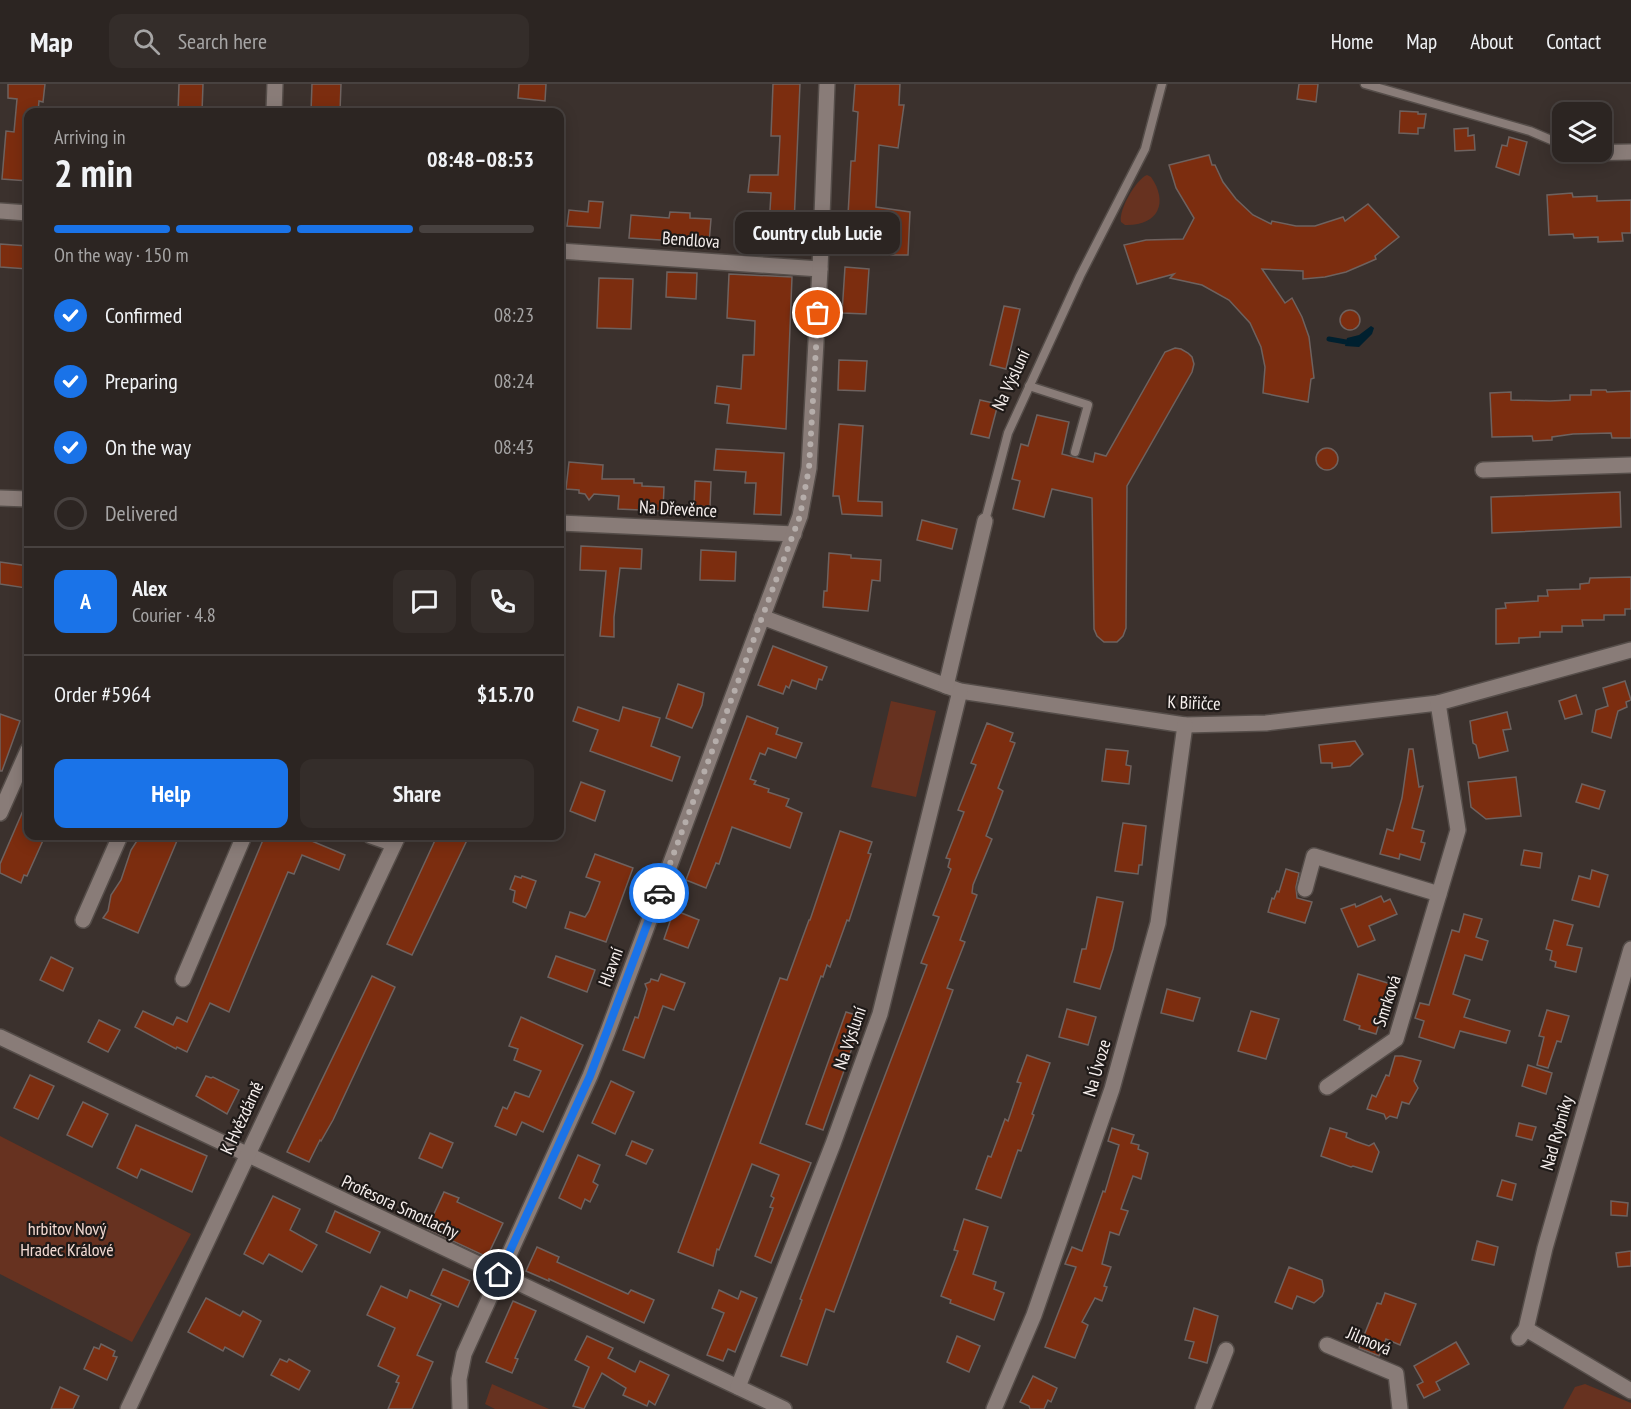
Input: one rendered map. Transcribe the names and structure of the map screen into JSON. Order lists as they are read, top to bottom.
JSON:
{
  "streets": {
    "street": [
      "Bendlova",
      "Na Výsluní",
      "Na Dřevěnce",
      "K Biřičce",
      "Hlavní",
      "Smrková",
      "Na Úvoze",
      "K Hvězdárně",
      "Nad Rybníky",
      "Profesora Smotlachy",
      "Jilmová"
    ]
  },
  "crossings": [
    ["Bendlova", "Hlavní"],
    ["Na Výsluní", "K Biřičce"],
    ["Na Výsluní", "Profesora Smotlachy"],
    ["Na Dřevěnce", "Hlavní"],
    ["K Biřičce", "Hlavní"],
    ["K Biřičce", "Smrková"],
    ["K Biřičce", "Na Úvoze"],
    ["Hlavní", "Profesora Smotlachy"],
    ["K Hvězdárně", "Profesora Smotlachy"]
  ],
  "parks": ["hrbitov Nový Hradec Králové"],
  "places": ["Country club Lucie"],
  "page": {
    "header": "Map",
    "search": "Search here",
    "nav": [
      "Home",
      "Map",
      "About",
      "Contact"
    ],
    "heading": ["2 min", "Arriving in", "08:48–08:53"],
    "panel": [
      "Alex",
      "Courier · 4.8",
      "Order #5964",
      "$15.70"
    ],
    "bar": "On the way · 150 m",
    "bubble": "Country club Lucie",
    "list": [
      ["Confirmed", "08:23"],
      ["Preparing", "08:24"],
      ["On the way", "08:43"],
      "Delivered"
    ],
    "round": "A",
    "buttons": ["Help", "Share"]
  }
}
